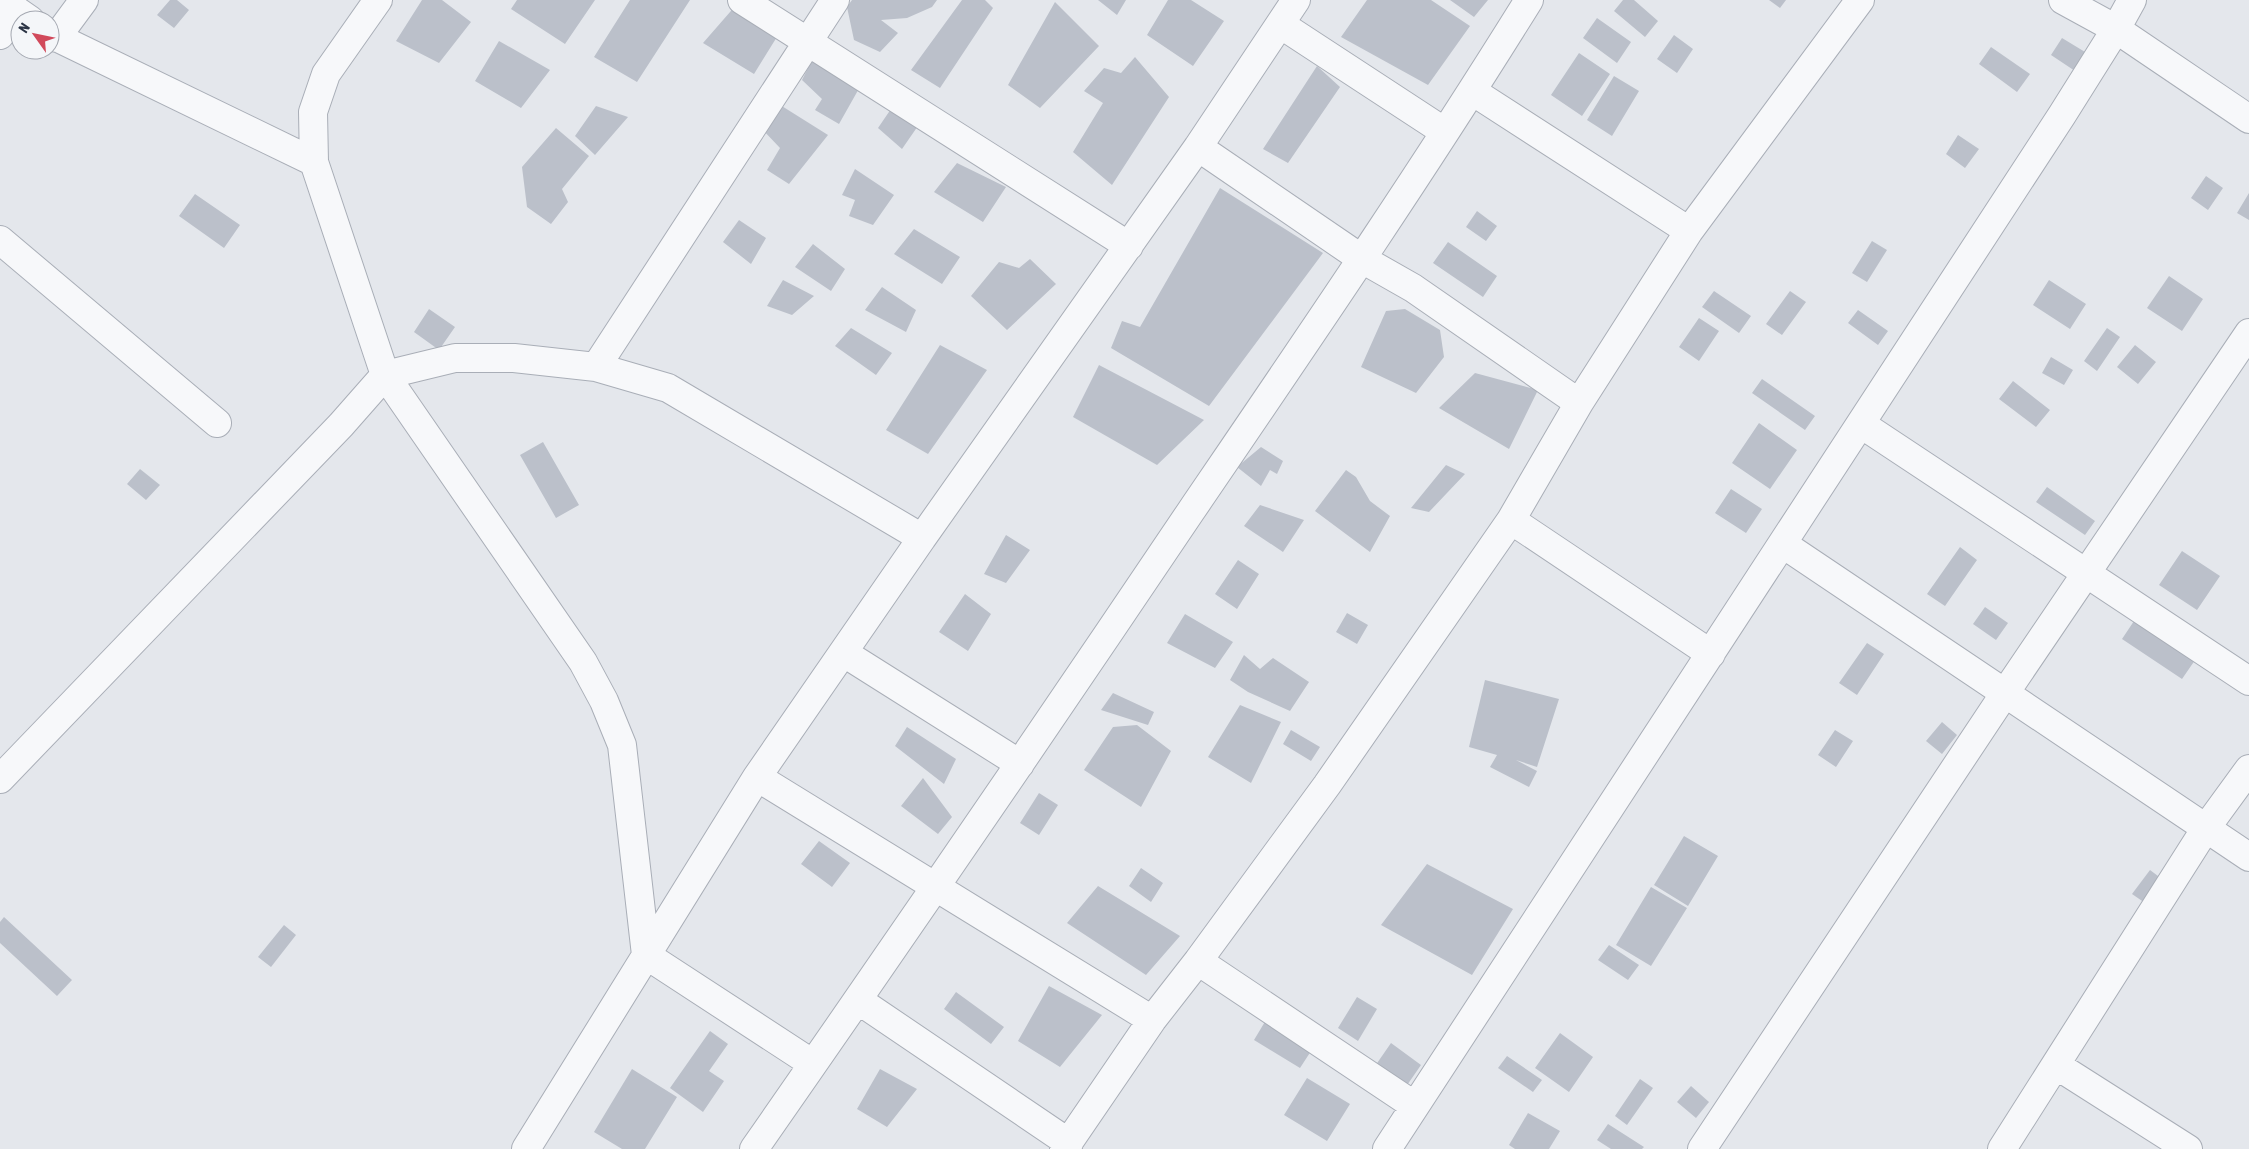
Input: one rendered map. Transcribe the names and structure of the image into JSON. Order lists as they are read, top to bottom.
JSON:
{
  "north": "top left"
}
